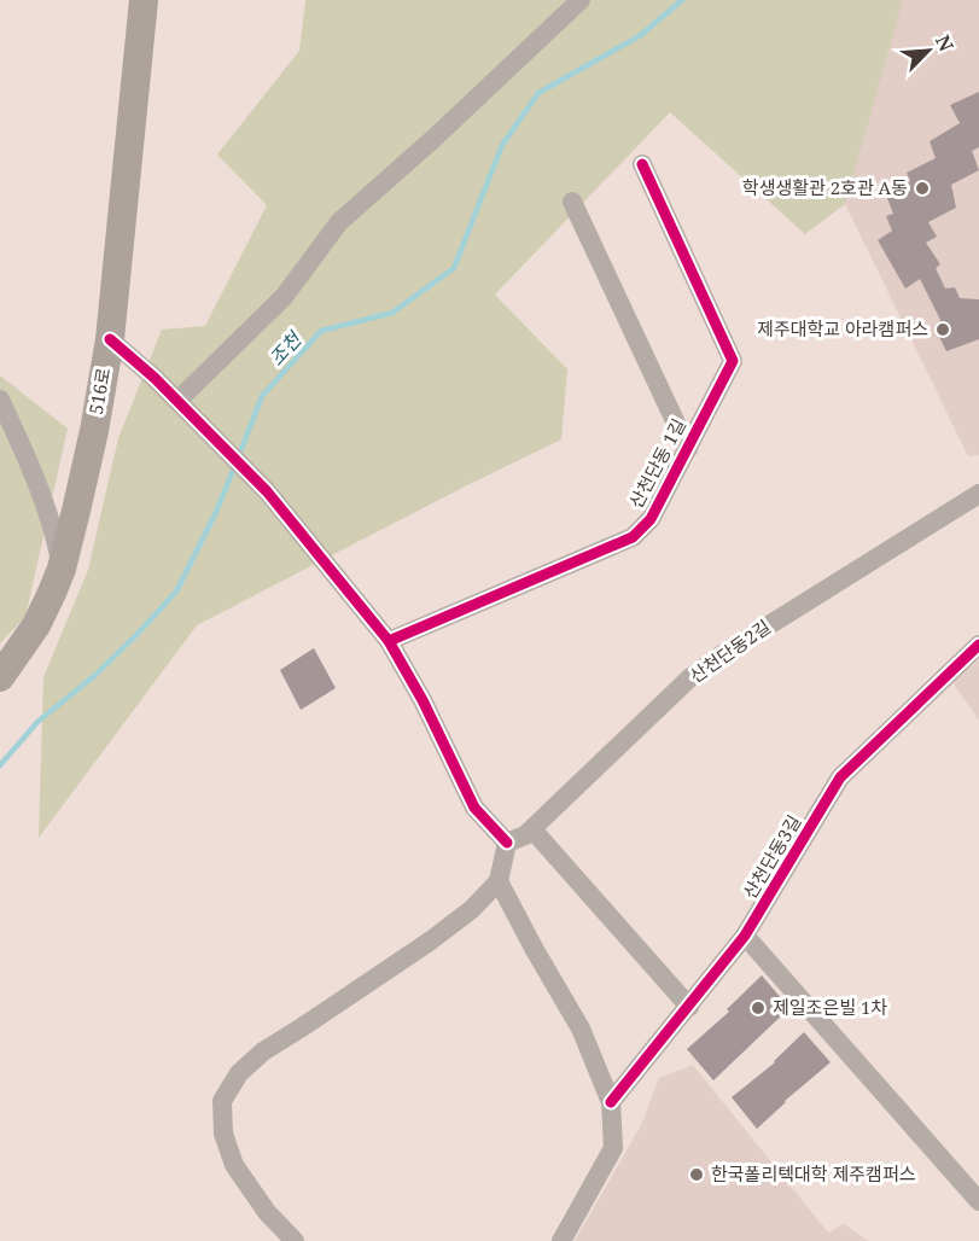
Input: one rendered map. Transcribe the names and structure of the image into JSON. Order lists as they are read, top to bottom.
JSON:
{
  "streets": {
    "main road": ["516로"],
    "street": ["산천단동 1길", "산천단동2길", "산천단동3길"]
  },
  "water": ["조천"],
  "places": [
    "학생생활관 2호관 A동",
    "제주대학교 아라캠퍼스",
    "제일조은빌 1차",
    "한국폴리텍대학 제주캠퍼스"
  ],
  "north": "top right"
}
